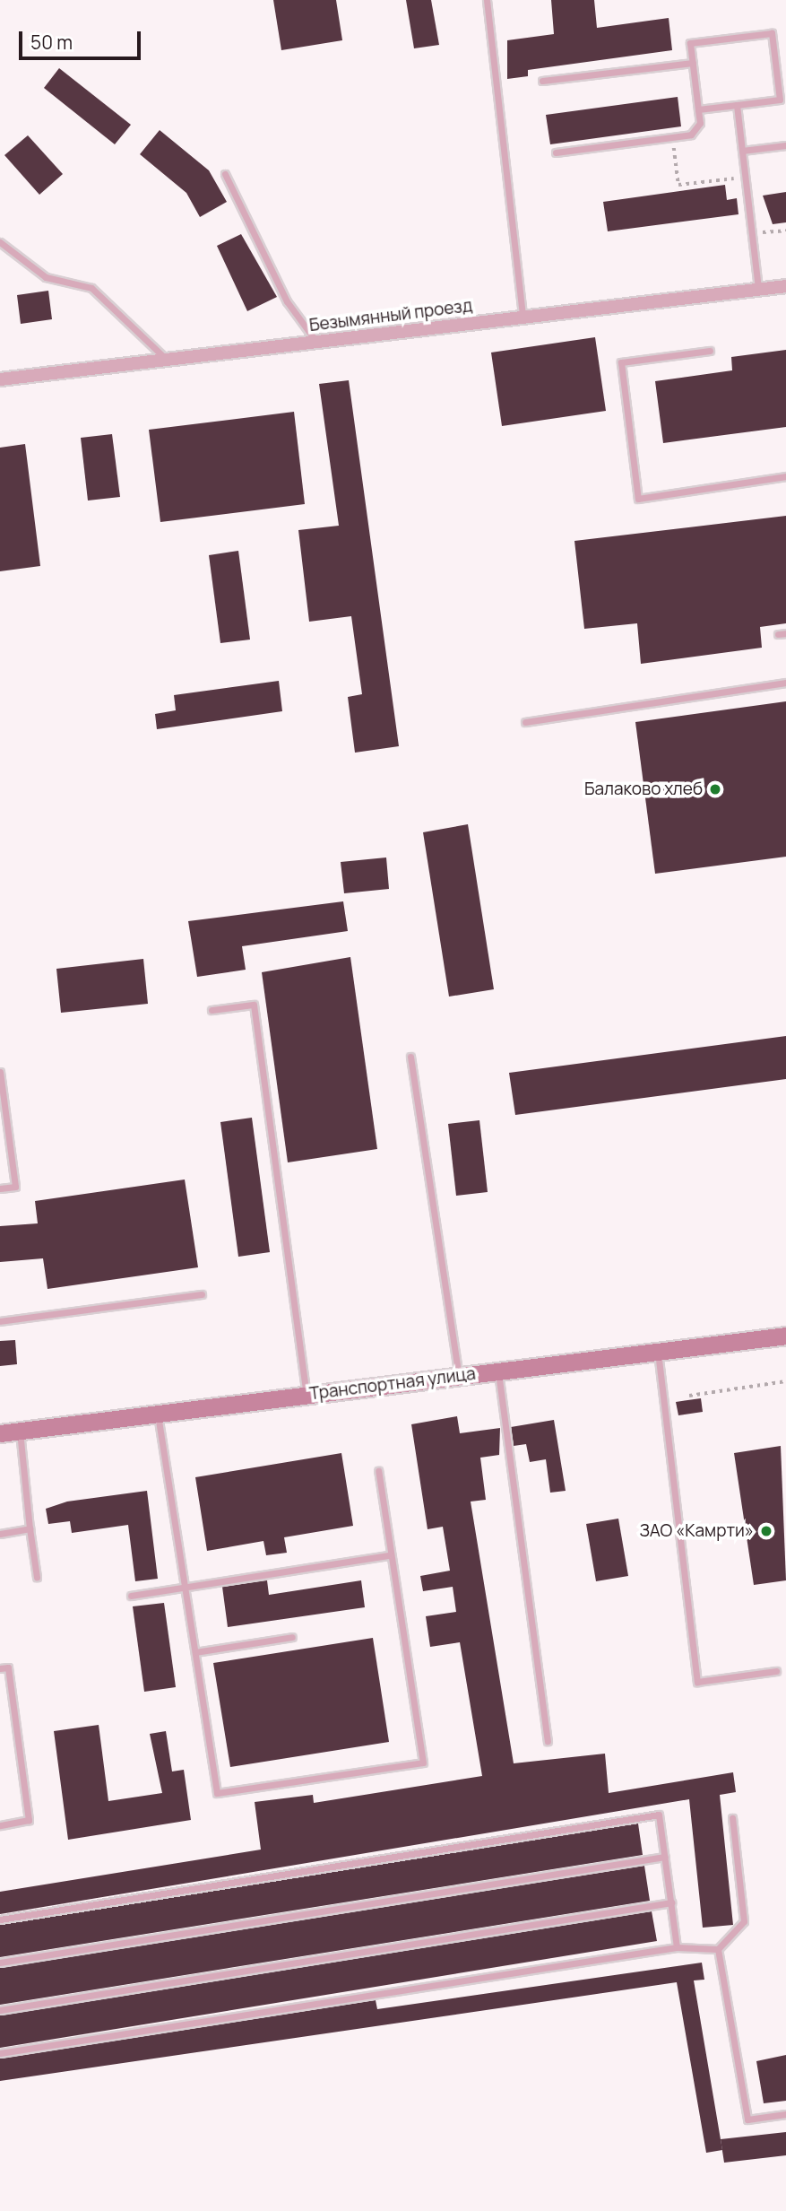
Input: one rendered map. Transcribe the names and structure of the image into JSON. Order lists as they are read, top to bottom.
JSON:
{
  "streets": {
    "main road": ["Транспортная улица"],
    "street": ["Безымянный проезд"]
  },
  "places": ["Балаково хлеб", "ЗАО «Камрти»"],
  "scale_bar": "50 m"
}
